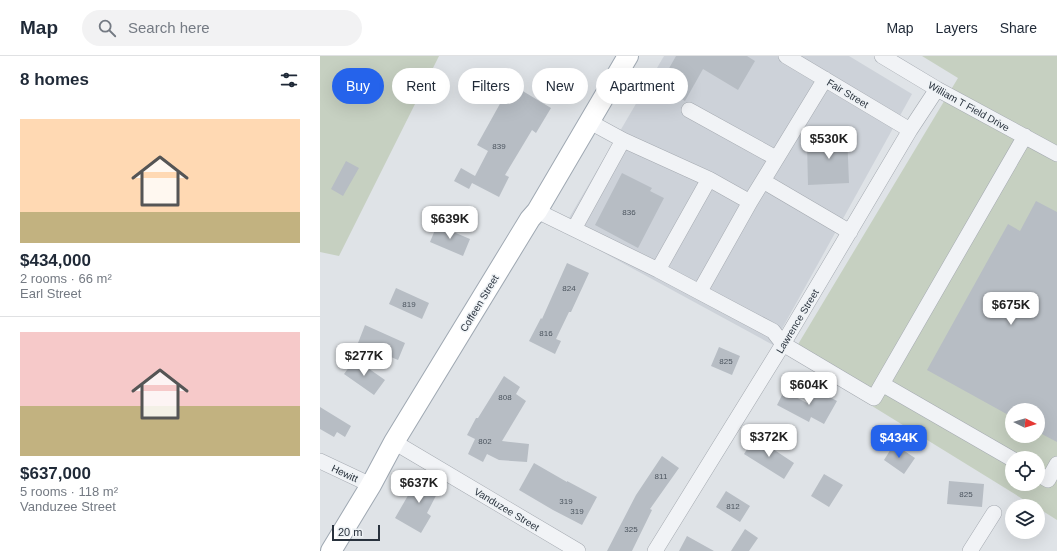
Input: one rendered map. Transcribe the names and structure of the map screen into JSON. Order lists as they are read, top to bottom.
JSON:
{
  "streets": {
    "main road": ["Coffeen Street"],
    "street": [
      "Fair Street",
      "William T Field Drive",
      "Lawrence Street",
      "Hewitt",
      "Vanduzee Street"
    ]
  },
  "crossings": [
    ["Fair Street", "Lawrence Street"],
    ["William T Field Drive", "Lawrence Street"],
    ["Coffeen Street", "Hewitt"],
    ["Coffeen Street", "Vanduzee Street"]
  ],
  "house_numbers": [
    "839",
    "836",
    "824",
    "819",
    "816",
    "825",
    "808",
    "802",
    "811",
    "825",
    "319",
    "812",
    "319",
    "325"
  ],
  "scale_bar": "20 m",
  "north": "right",
  "page": {
    "header": "Map",
    "search": "Search here",
    "nav": ["Map", "Layers", "Share"],
    "heading": "8 homes",
    "chip": [
      "Buy",
      "Rent",
      "Filters",
      "New",
      "Apartment"
    ],
    "list": [
      {
        "name": "$434,000",
        "note": "2 rooms · 66 m² · Earl Street"
      },
      {
        "name": "$637,000",
        "note": "5 rooms · 118 m² · Vanduzee Street"
      }
    ],
    "price": [
      "$530K",
      "$639K",
      "$675K",
      "$277K",
      "$604K",
      "$372K",
      "$434K",
      "$637K"
    ],
    "scale": "20 m"
  }
}
